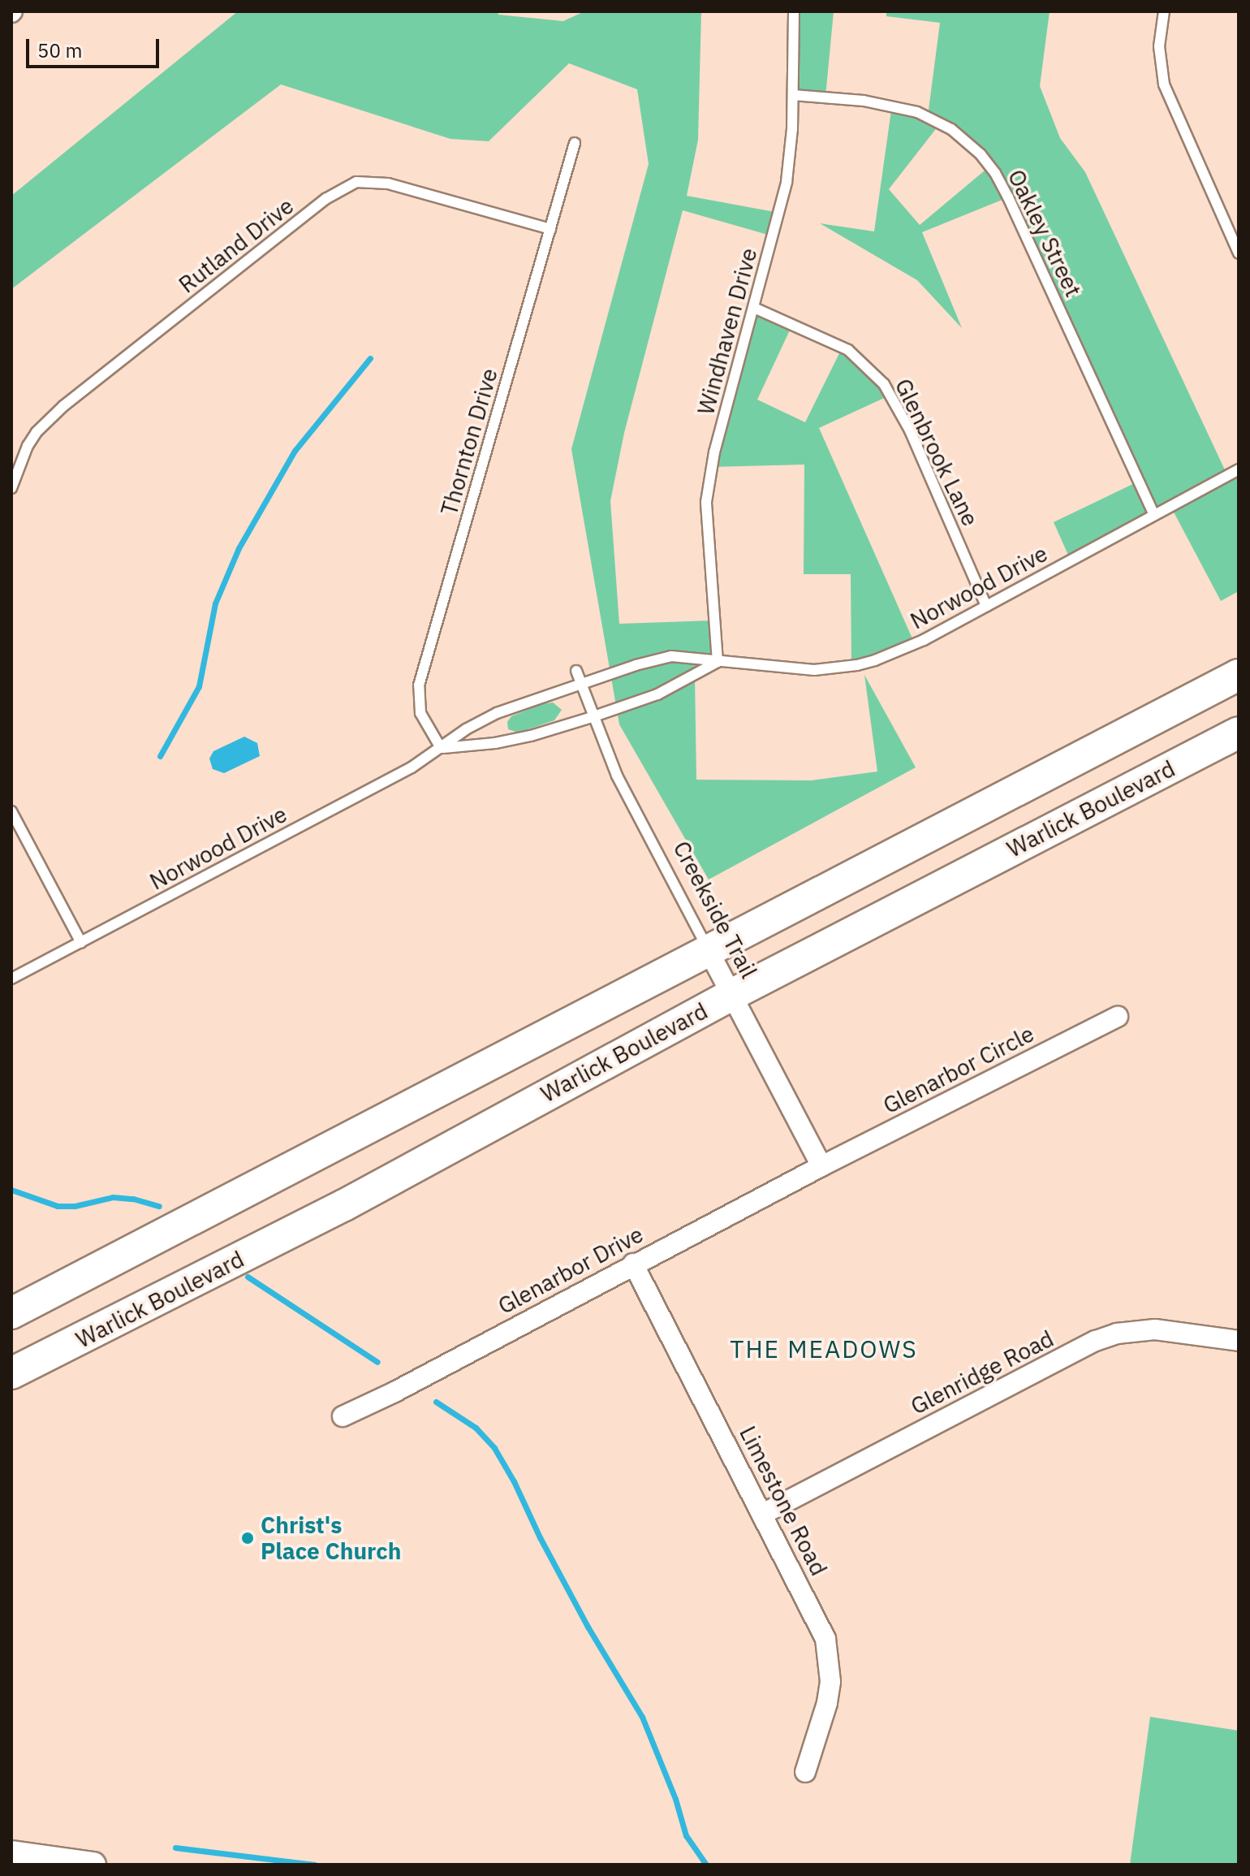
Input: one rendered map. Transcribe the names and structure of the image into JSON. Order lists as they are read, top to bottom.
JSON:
{
  "streets": {
    "main road": ["Warlick Boulevard"],
    "street": [
      "Creekside Trail",
      "Glenarbor Circle",
      "Glenarbor Drive",
      "Glenridge Road",
      "Limestone Road"
    ],
    "lane": [
      "Oakley Street",
      "Rutland Drive",
      "Windhaven Drive",
      "Thornton Drive",
      "Glenbrook Lane",
      "Norwood Drive"
    ]
  },
  "crossings": [
    ["Oakley Street", "Windhaven Drive"],
    ["Oakley Street", "Norwood Drive"],
    ["Rutland Drive", "Thornton Drive"],
    ["Windhaven Drive", "Glenbrook Lane"],
    ["Windhaven Drive", "Norwood Drive"],
    ["Thornton Drive", "Norwood Drive"],
    ["Glenbrook Lane", "Norwood Drive"],
    ["Norwood Drive", "Creekside Trail"],
    ["Warlick Boulevard", "Creekside Trail"],
    ["Creekside Trail", "Glenarbor Circle"],
    ["Creekside Trail", "Glenarbor Drive"],
    ["Glenarbor Circle", "Glenarbor Drive"],
    ["Glenarbor Drive", "Limestone Road"],
    ["Glenridge Road", "Limestone Road"]
  ],
  "districts": ["THE MEADOWS"],
  "places": ["Christ's Place Church"],
  "scale_bar": "50 m"
}
